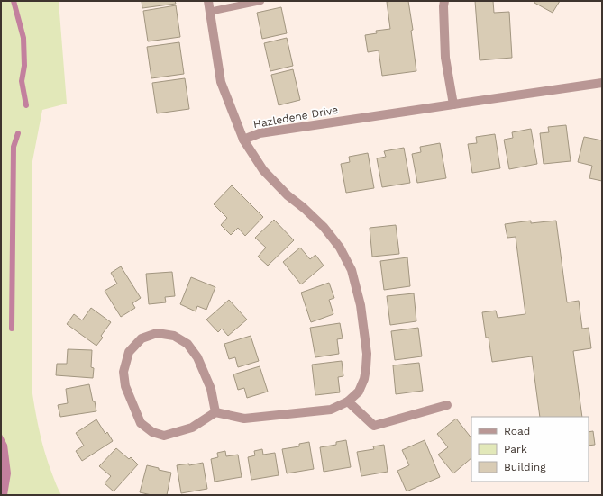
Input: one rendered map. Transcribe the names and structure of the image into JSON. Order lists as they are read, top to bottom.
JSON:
{
  "streets": {
    "street": ["Hazledene Drive"]
  },
  "legend": ["Road", "Park", "Building"]
}
